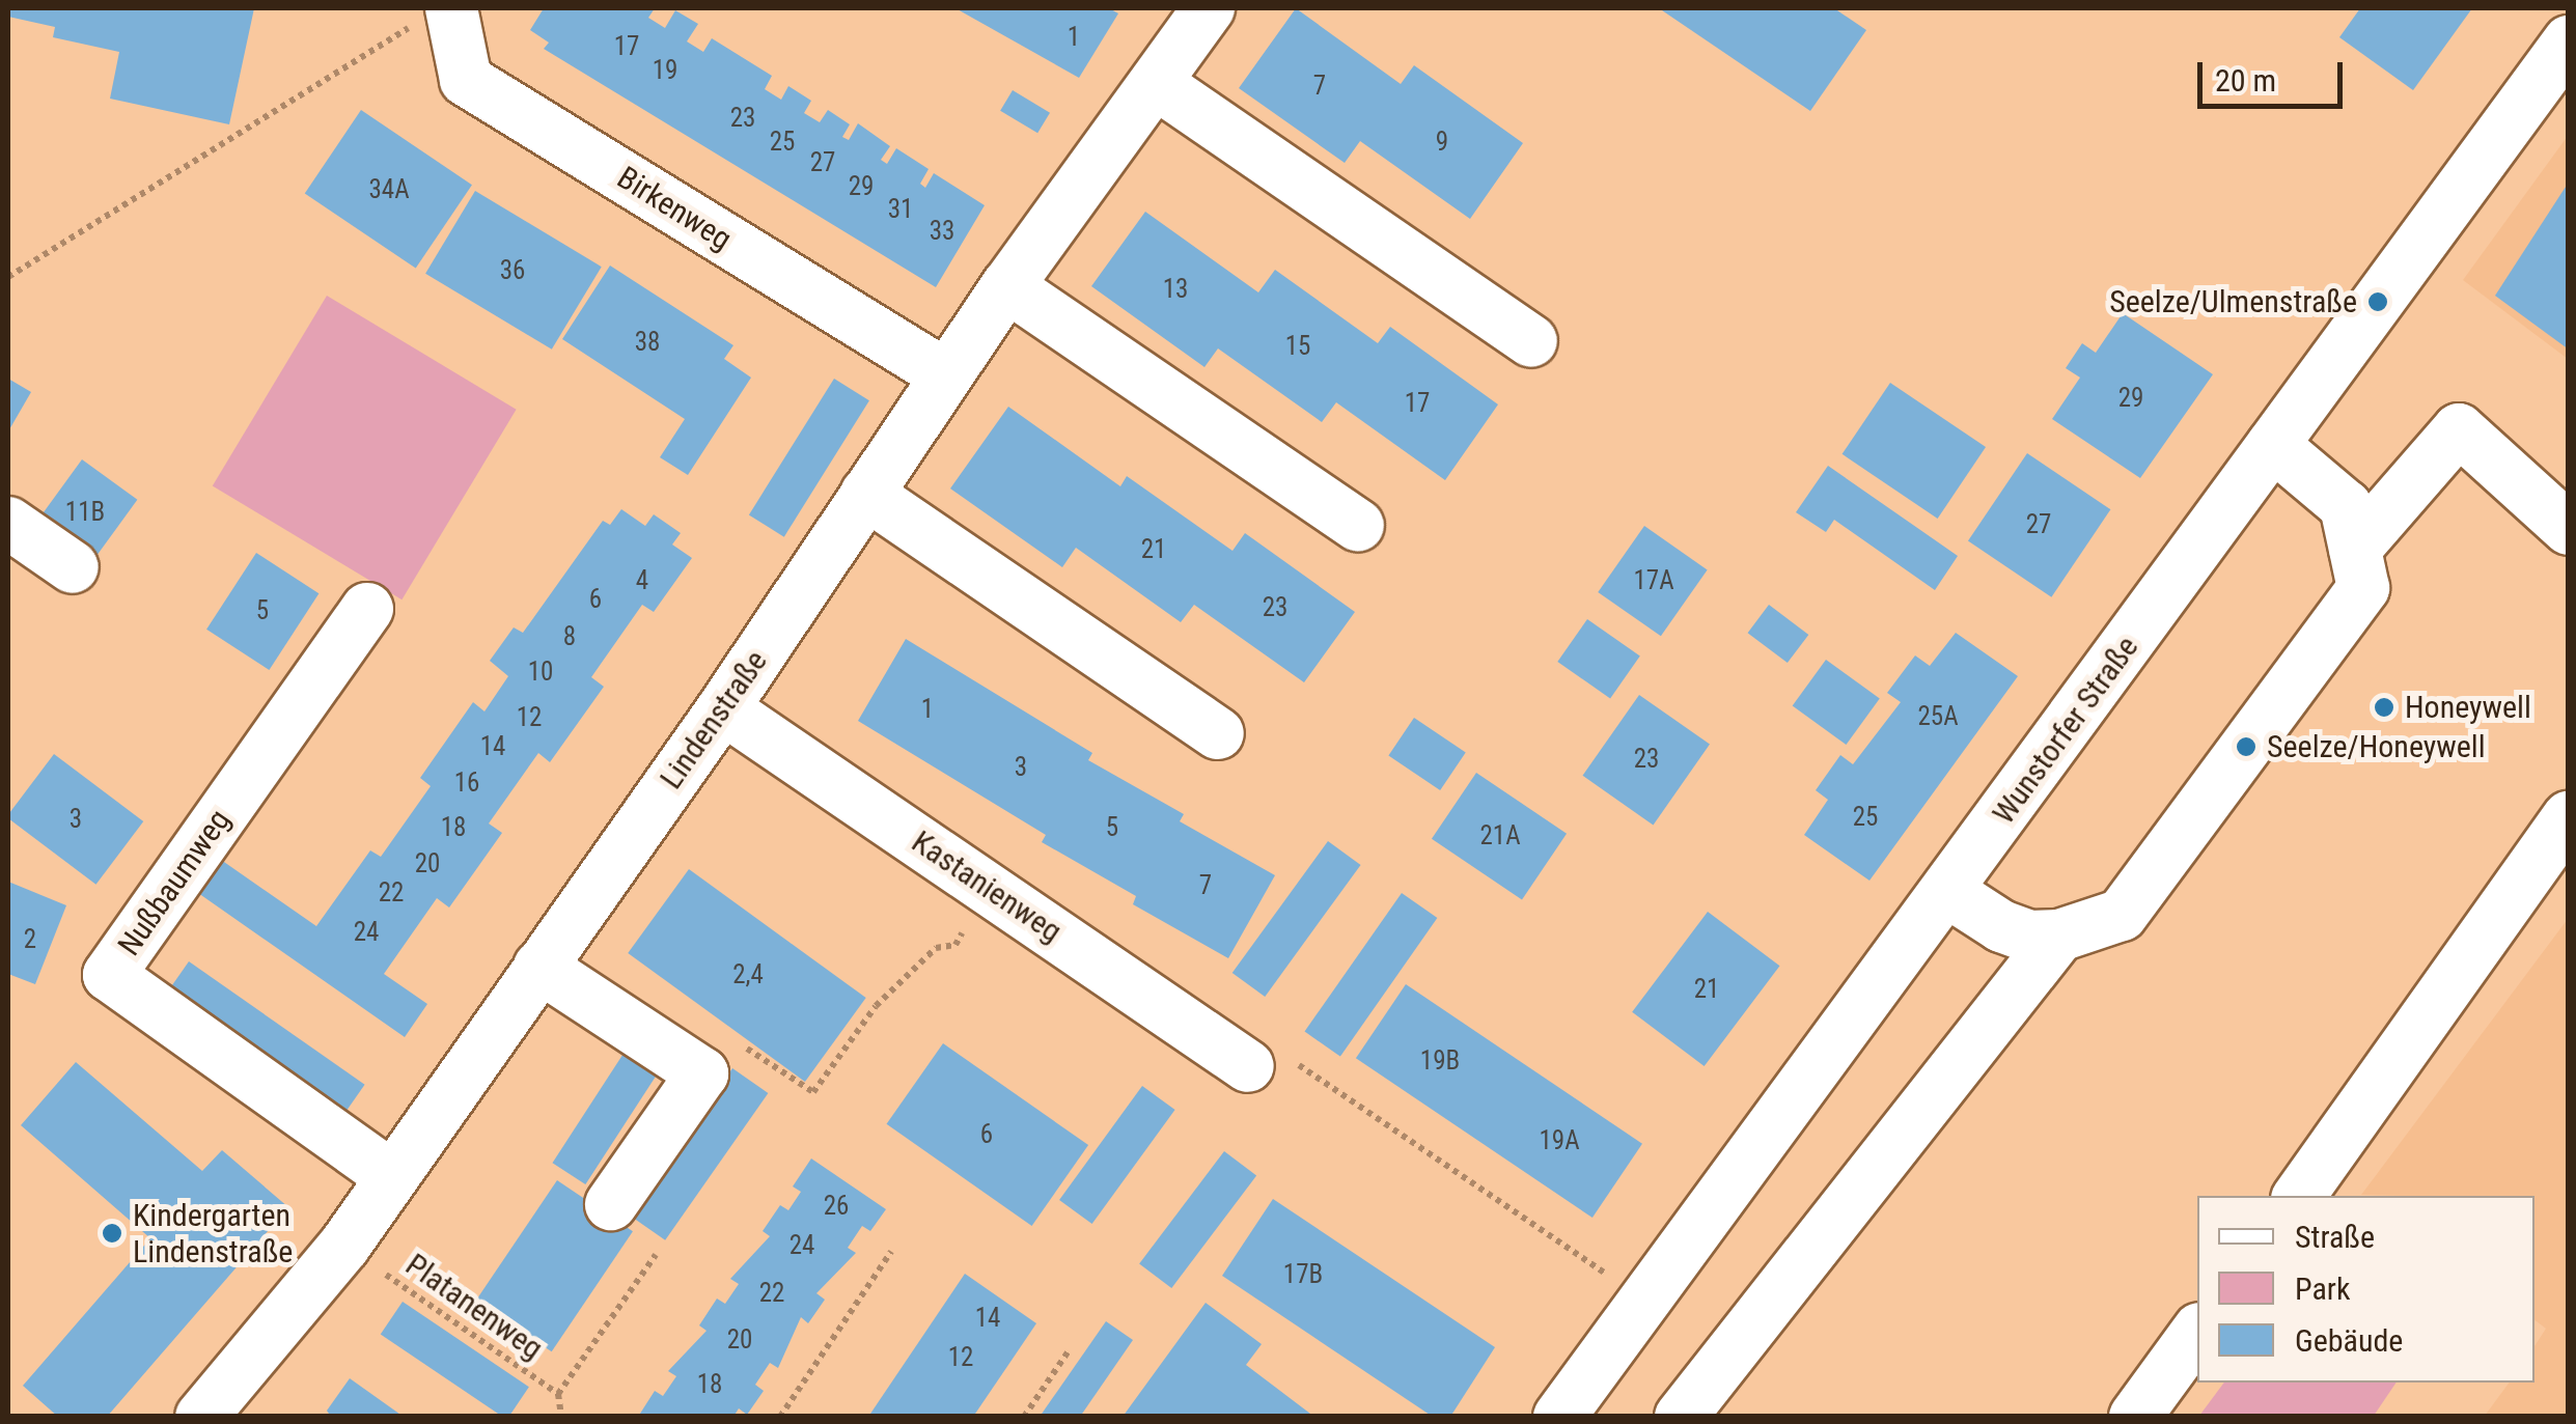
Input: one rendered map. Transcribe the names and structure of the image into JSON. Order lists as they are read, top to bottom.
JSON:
{
  "streets": {
    "street": [
      "Birkenweg",
      "Lindenstraße",
      "Wunstorfer Straße",
      "Nußbaumweg",
      "Kastanienweg"
    ],
    "path": ["Platanenweg"]
  },
  "crossings": [
    ["Birkenweg", "Lindenstraße"],
    ["Lindenstraße", "Nußbaumweg"],
    ["Lindenstraße", "Kastanienweg"],
    ["Lindenstraße", "Platanenweg"]
  ],
  "places": [
    "Seelze/Ulmenstraße",
    "Honeywell",
    "Seelze/Honeywell",
    "Kindergarten Lindenstraße"
  ],
  "house_numbers": [
    "1",
    "17",
    "19",
    "7",
    "23",
    "25",
    "9",
    "27",
    "29",
    "34A",
    "31",
    "33",
    "36",
    "13",
    "38",
    "15",
    "29",
    "17",
    "11B",
    "27",
    "21",
    "4",
    "17A",
    "6",
    "23",
    "5",
    "8",
    "10",
    "1",
    "25A",
    "12",
    "14",
    "23",
    "3",
    "16",
    "25",
    "3",
    "18",
    "5",
    "21A",
    "20",
    "7",
    "22",
    "24",
    "2",
    "2,4",
    "21",
    "19B",
    "6",
    "19A",
    "26",
    "24",
    "17B",
    "22",
    "14",
    "20",
    "12",
    "18"
  ],
  "legend": ["Straße", "Park", "Gebäude"],
  "scale_bar": "20 m"
}
